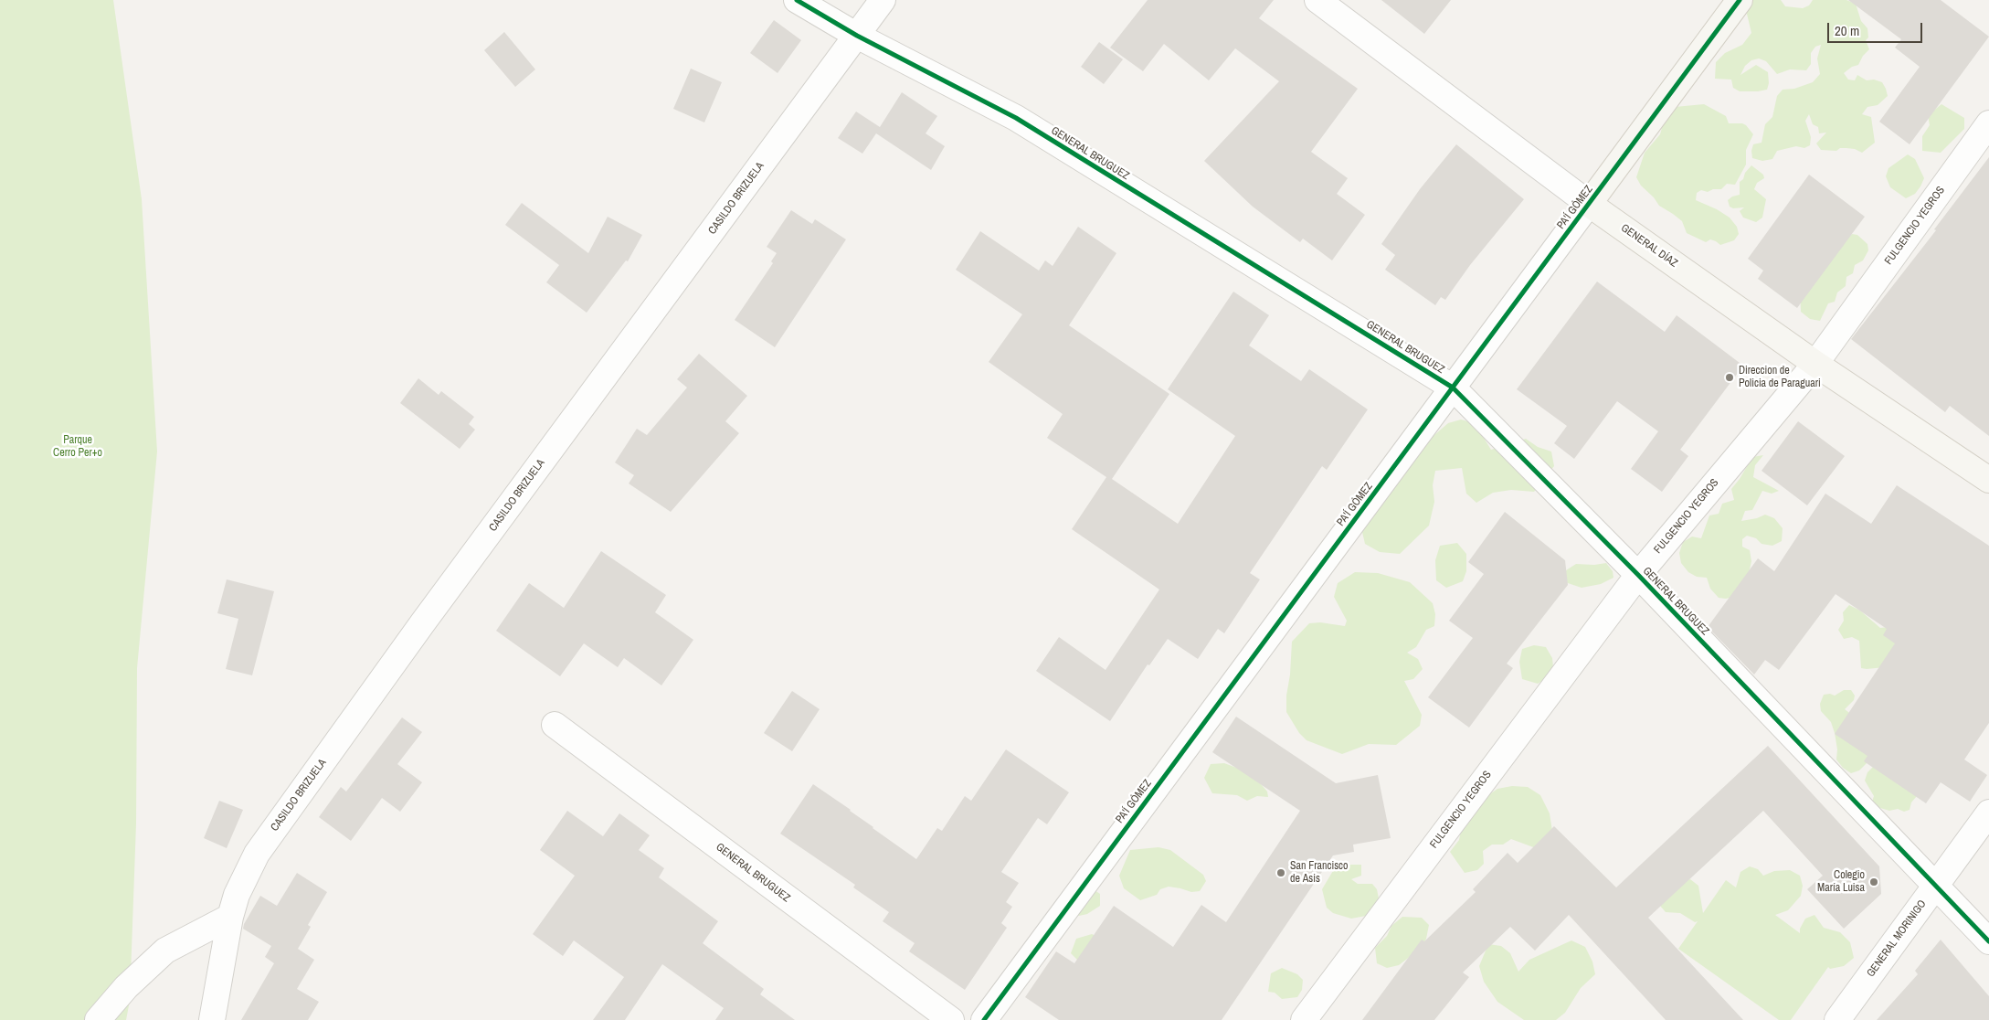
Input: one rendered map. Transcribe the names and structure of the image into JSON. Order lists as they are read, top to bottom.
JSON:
{
  "streets": {
    "street": [
      "GENERAL BRUGUEZ",
      "CASILDO BRIZUELA",
      "PA'Í GÓMEZ",
      "FULGENCIO YEGROS",
      "GENERAL DÍAZ",
      "GENERAL MORINIGO"
    ]
  },
  "crossings": [
    ["GENERAL BRUGUEZ", "CASILDO BRIZUELA"],
    ["GENERAL BRUGUEZ", "PA'Í GÓMEZ"],
    ["GENERAL BRUGUEZ", "FULGENCIO YEGROS"],
    ["GENERAL BRUGUEZ", "GENERAL MORINIGO"],
    ["PA'Í GÓMEZ", "GENERAL DÍAZ"],
    ["FULGENCIO YEGROS", "GENERAL DÍAZ"]
  ],
  "parks": ["Parque Cerro Per+o"],
  "places": ["Direccion de Policia de Paraguari", "San Francisco de Asis", "Colegio María Luisa"],
  "scale_bar": "20 m"
}
